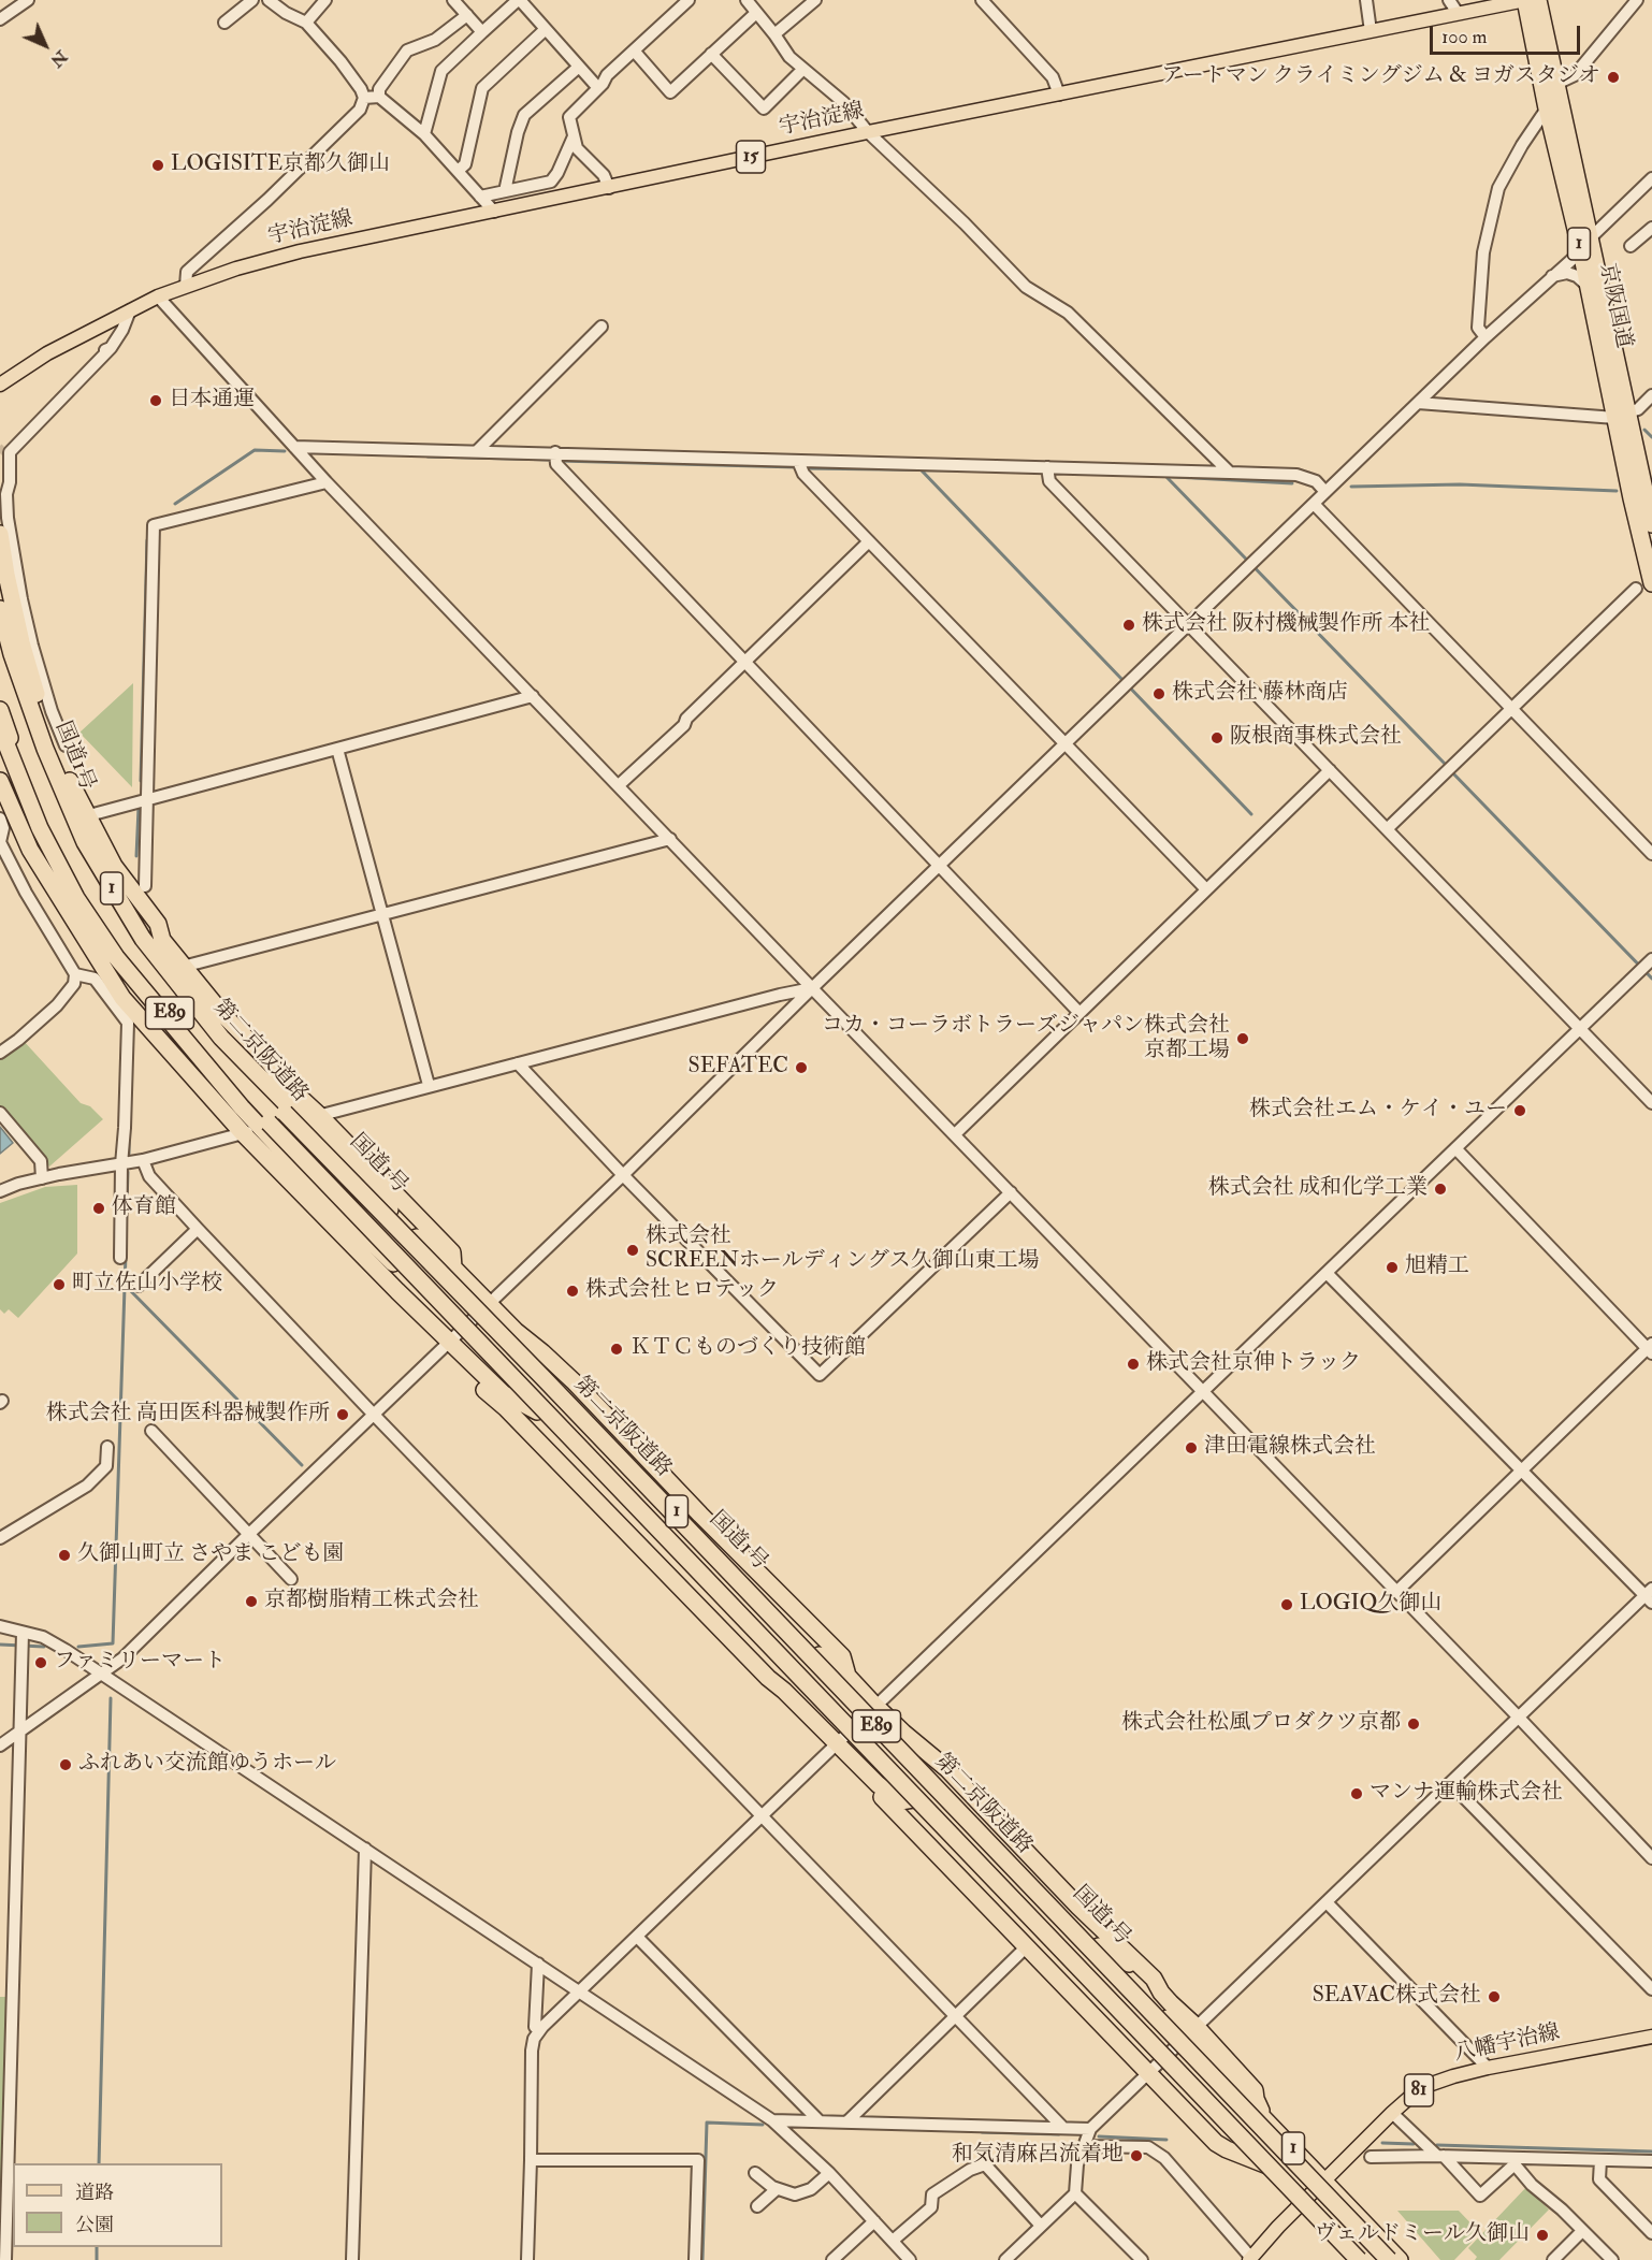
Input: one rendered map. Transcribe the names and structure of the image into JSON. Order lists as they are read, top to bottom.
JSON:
{
  "streets": {
    "highway": [
      "1",
      "京阪国道",
      "国道1号",
      "E89",
      "第二京阪道路"
    ],
    "main road": [
      "宇治淀線",
      "15",
      "八幡宇治線",
      "81"
    ]
  },
  "crossings": [
    ["宇治淀線", "京阪国道"],
    ["1", "第二京阪道路"],
    ["1", "八幡宇治線"],
    ["国道1号", "八幡宇治線"]
  ],
  "places": [
    "アートマン クライミングジム & ヨガスタジオ",
    "LOGISITE京都久御山",
    "日本通運",
    "株式会社 阪村機械製作所 本社",
    "株式会社 藤林商店",
    "阪根商事株式会社",
    "コカ・コーラボトラーズジャパン株式会社 京都工場",
    "SEFATEC",
    "株式会社エム・ケイ・ユー",
    "株式会社 成和化学工業",
    "体育館",
    "株式会社 SCREENホールディングス久御山東工場",
    "旭精工",
    "町立佐山小学校",
    "株式会社ヒロテック",
    "ＫＴＣものづくり技術館",
    "株式会社京伸トラック",
    "株式会社 高田医科器械製作所",
    "津田電線株式会社",
    "久御山町立 さやま こども園",
    "京都樹脂精工株式会社",
    "LOGIQ久御山",
    "ファミリーマート",
    "株式会社松風プロダクツ京都",
    "ふれあい交流館ゆうホール",
    "マンナ運輸株式会社",
    "SEAVAC株式会社",
    "和気清麻呂流着地",
    "ヴェルドミール久御山"
  ],
  "legend": ["道路", "公園"],
  "scale_bar": "100 m",
  "north": "bottom right"
}
